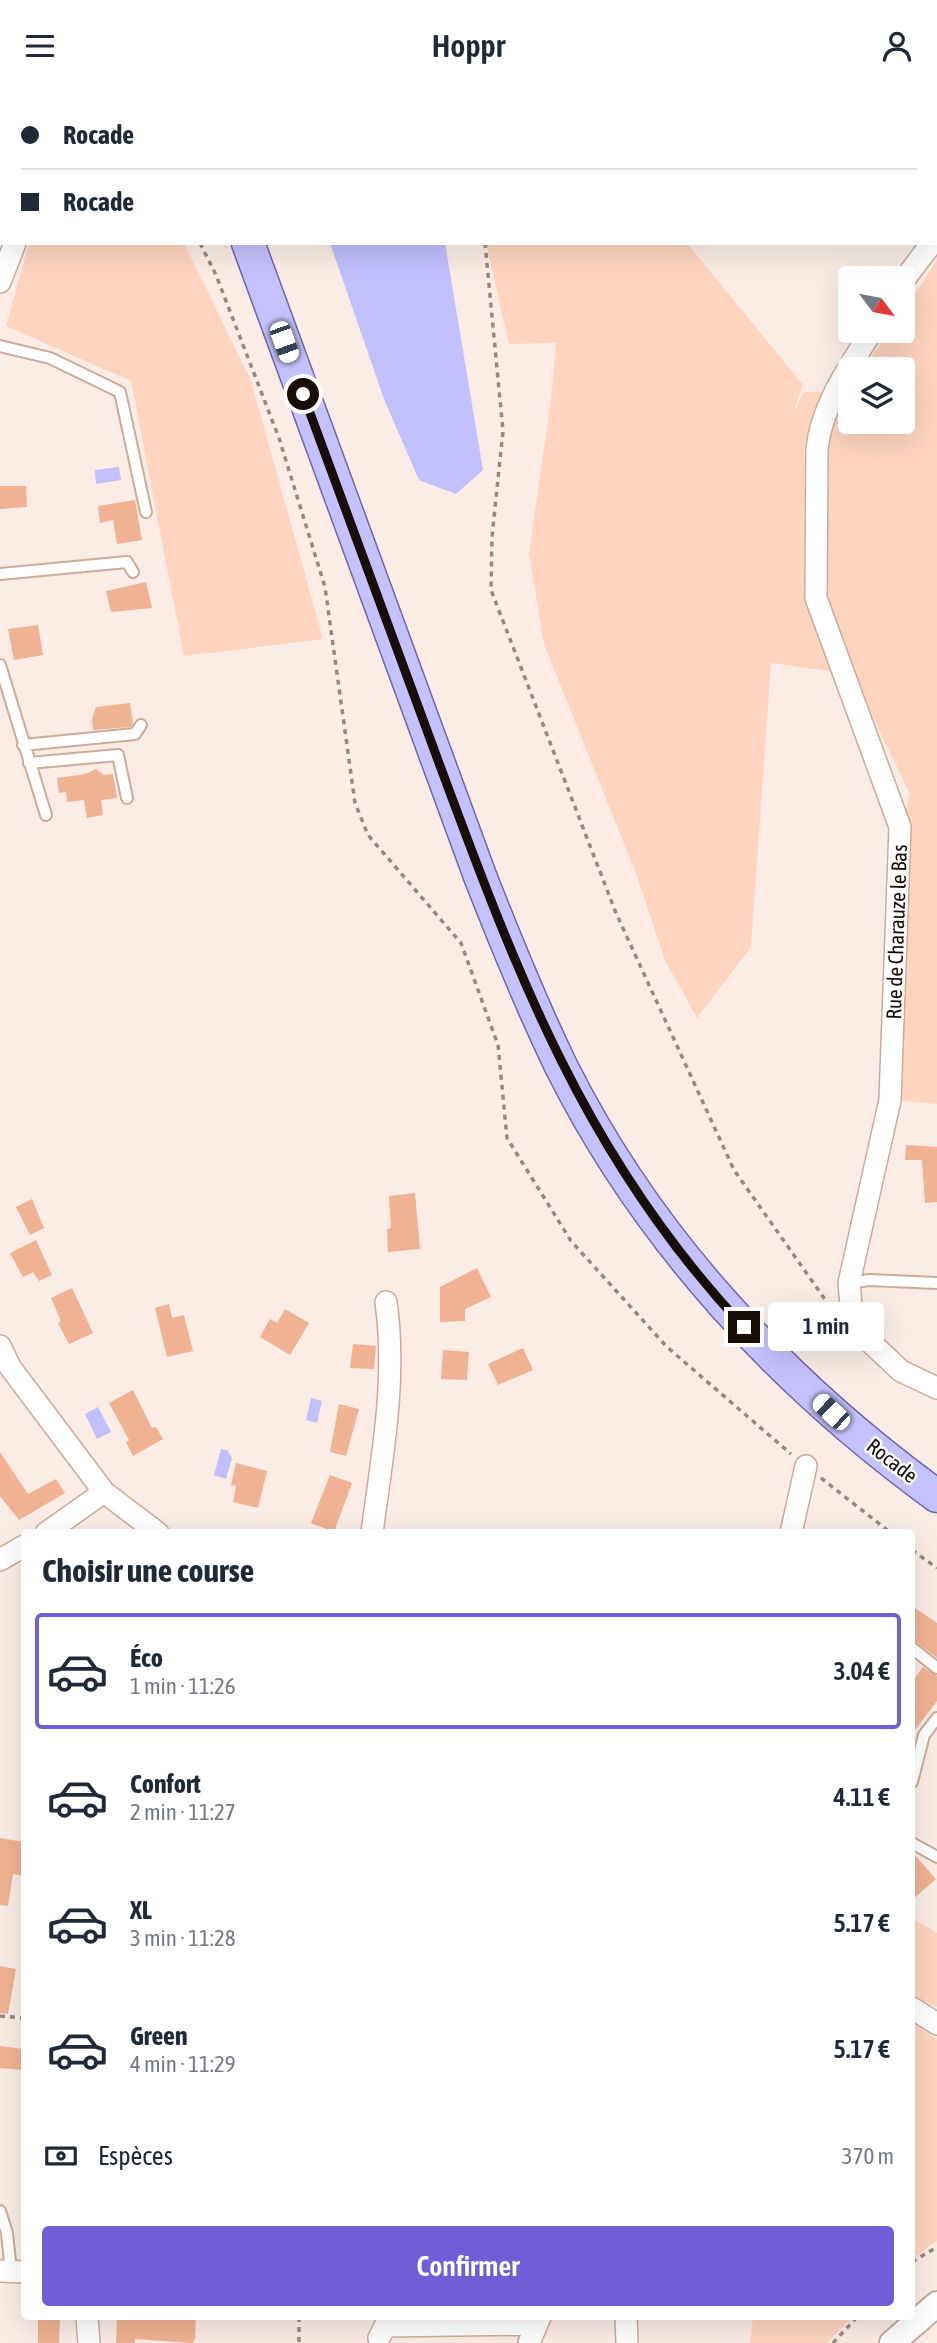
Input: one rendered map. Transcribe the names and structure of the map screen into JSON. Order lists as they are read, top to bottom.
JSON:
{
  "streets": {
    "main road": ["Rocade"],
    "street": ["Rue de Charauze le Bas"]
  },
  "north": "bottom right",
  "page": {
    "header": "Hoppr",
    "banner": ["Rocade", "Rocade"],
    "bubble": "1 min",
    "heading": "Choisir une course",
    "list": [
      {
        "name": "Éco",
        "note": "1 min · 11:26",
        "value": "3.04 €"
      },
      {
        "name": "Confort",
        "note": "2 min · 11:27",
        "value": "4.11 €"
      },
      {
        "name": "XL",
        "note": "3 min · 11:28",
        "value": "5.17 €"
      },
      {
        "name": "Green",
        "note": "4 min · 11:29",
        "value": "5.17 €"
      }
    ],
    "pay": ["Espèces", "370 m"],
    "buttons": "Confirmer"
  }
}
